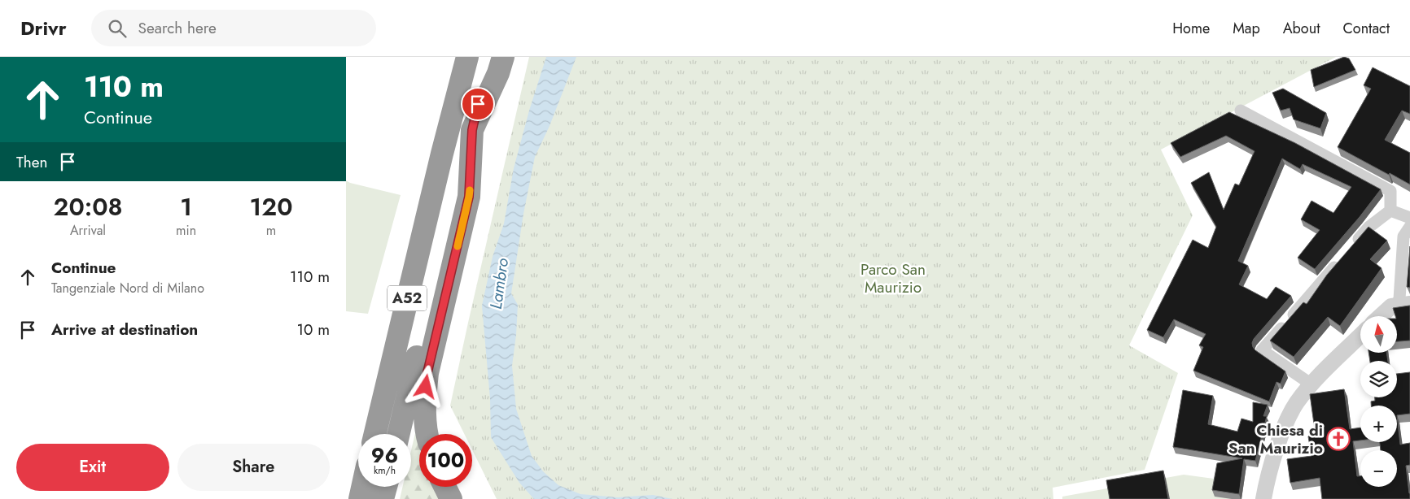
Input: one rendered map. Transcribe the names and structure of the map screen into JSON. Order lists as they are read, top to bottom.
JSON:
{
  "streets": {
    "highway": ["A52"]
  },
  "water": ["Lambro"],
  "parks": ["Parco San Maurizio"],
  "places": {
    "church": ["Chiesa di San Maurizio"]
  },
  "north": "top",
  "page": {
    "header": "Drivr",
    "search": "Search here",
    "nav": [
      "Home",
      "Map",
      "About",
      "Contact"
    ],
    "turn": ["110 m", "Continue"],
    "then": "Then",
    "eta": [
      "20:08",
      "Arrival",
      "1",
      "min",
      "120",
      "m"
    ],
    "list": [
      {
        "name": "Continue",
        "note": "Tangenziale Nord di Milano",
        "value": "110 m"
      },
      {
        "name": "Arrive at destination",
        "value": "10 m"
      }
    ],
    "map_buttons": ["+", "−"],
    "speed": "96 km/h",
    "limit": "100",
    "buttons": ["Exit", "Share"]
  }
}
